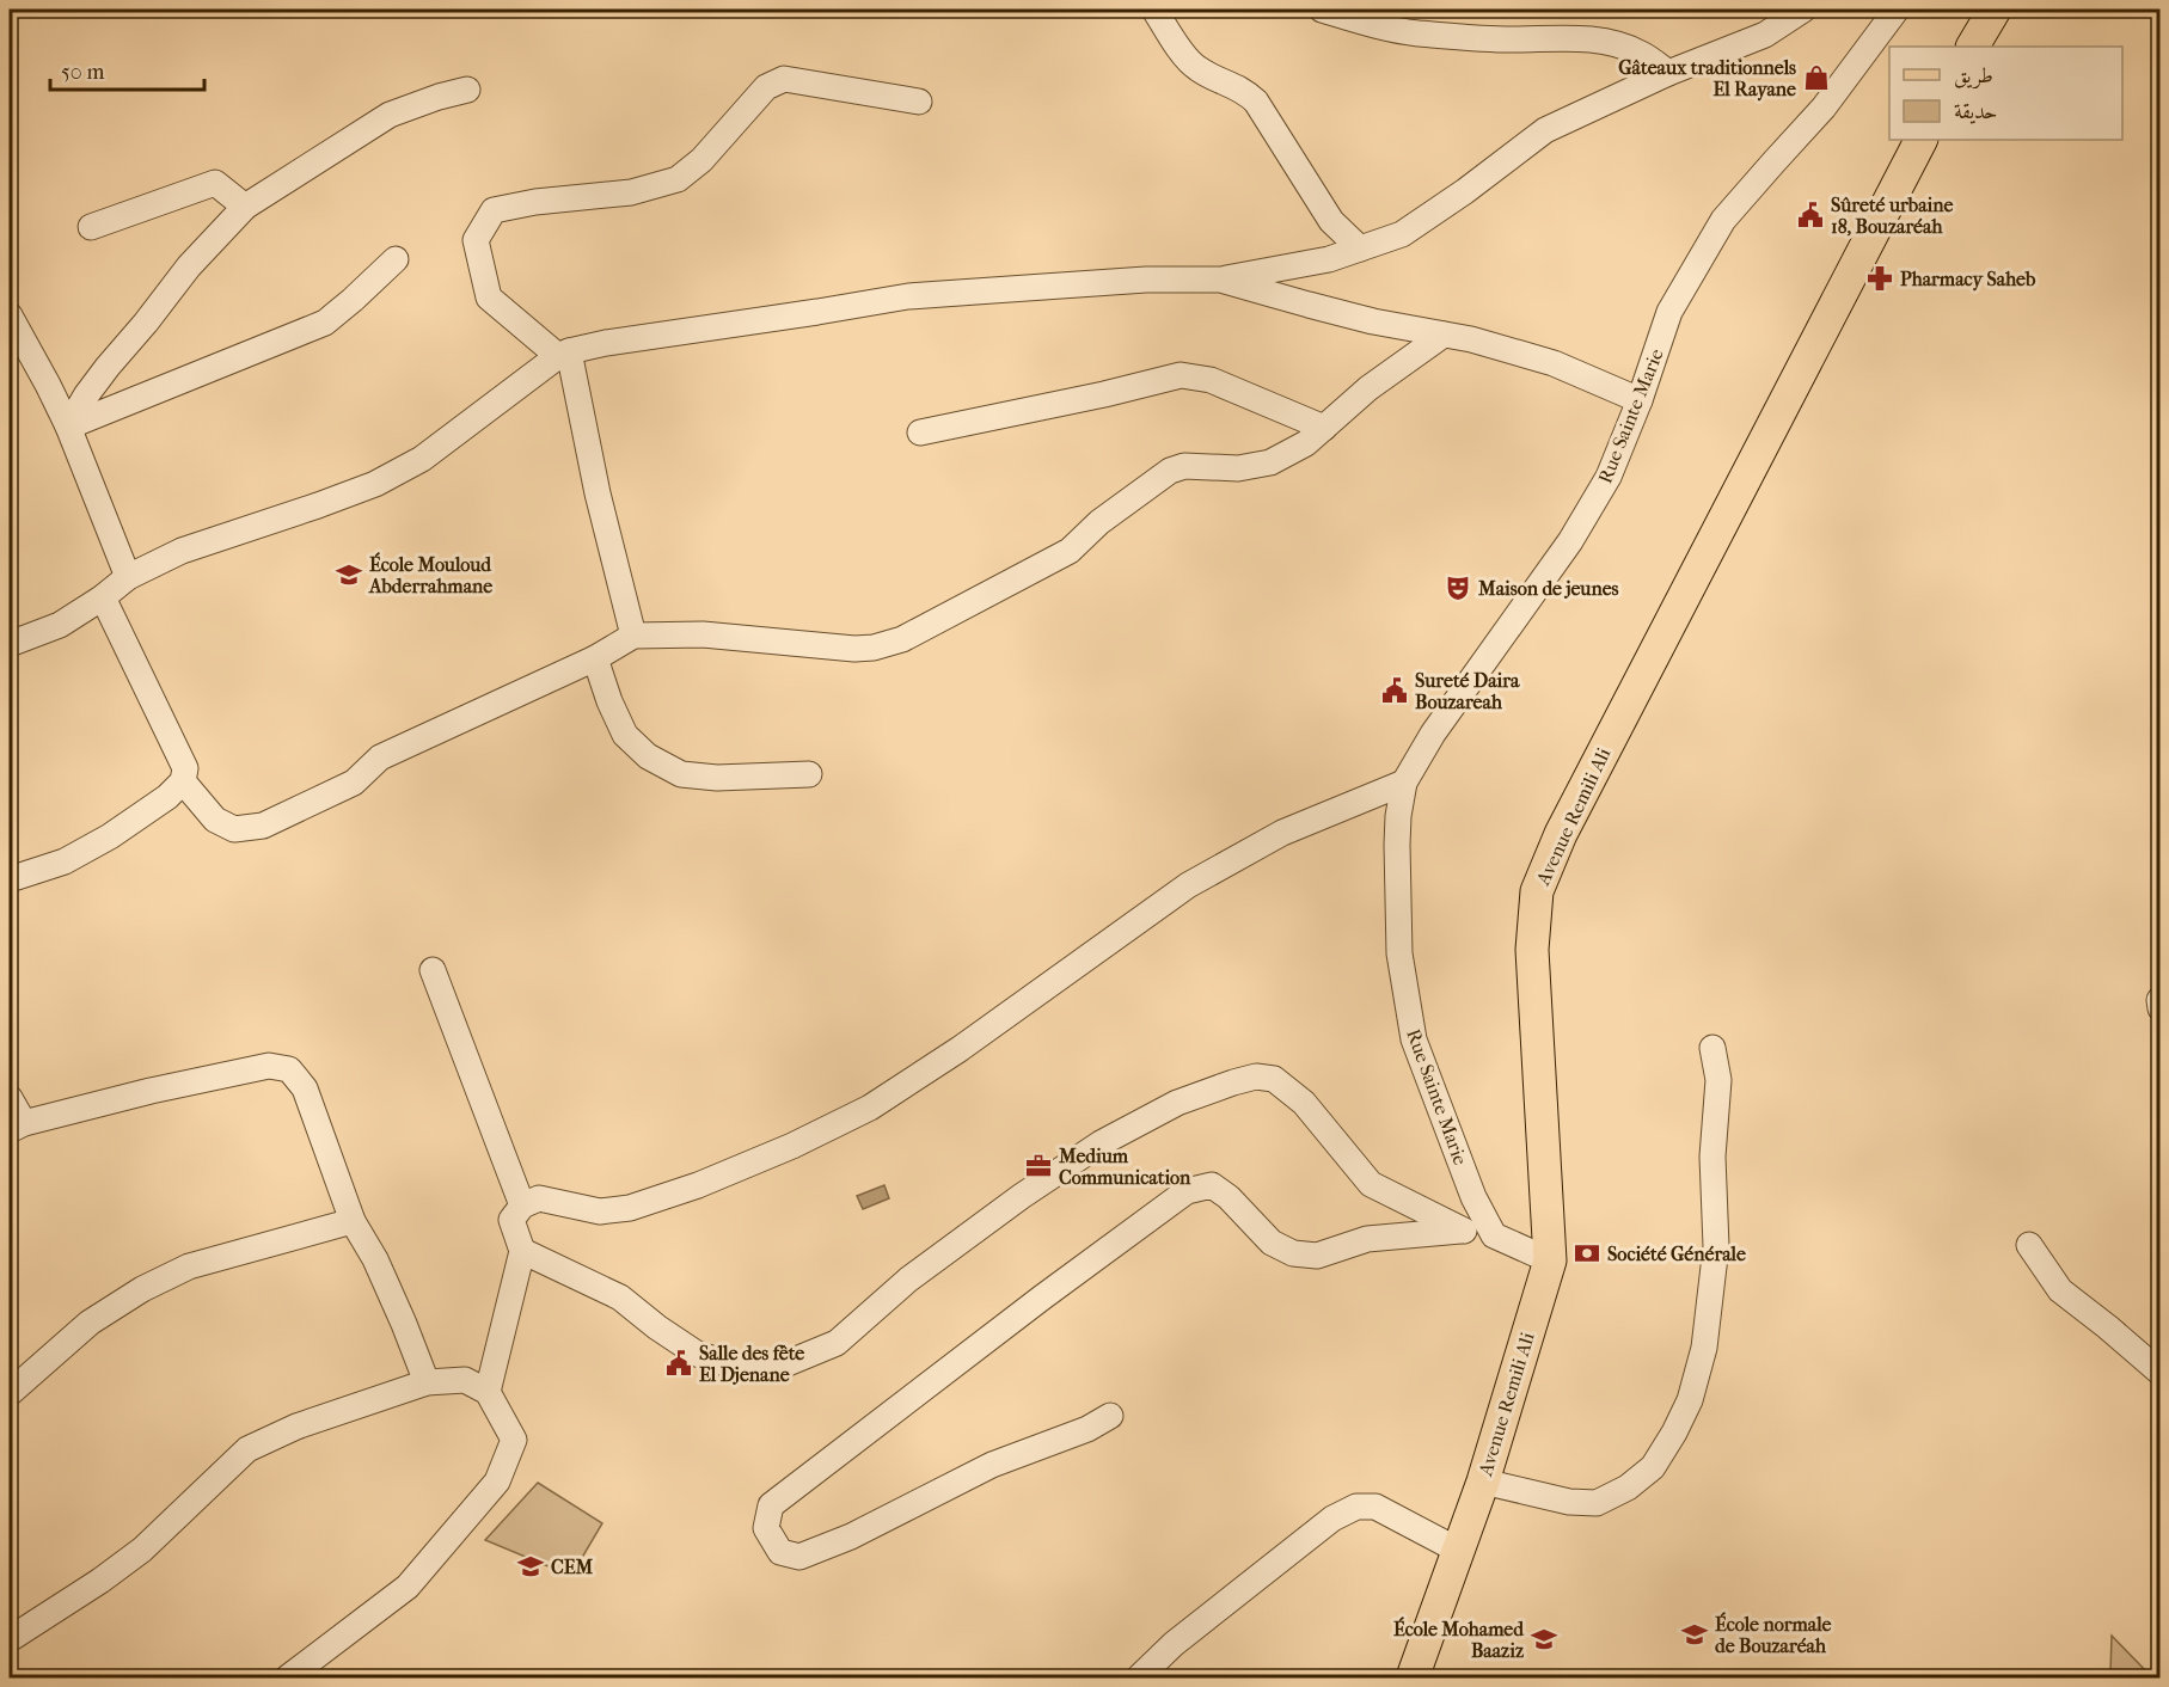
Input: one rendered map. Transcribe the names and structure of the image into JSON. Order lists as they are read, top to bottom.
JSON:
{
  "streets": {
    "main road": ["Avenue Remili Ali"],
    "street": ["Rue Sainte Marie"]
  },
  "places": {
    "shop": ["Gâteaux traditionnels El Rayane"],
    "public building": ["Sûreté urbaine 18, Bouzaréah", "Sureté Daira Bouzareah", "Salle des fête El Djenane"],
    "pharmacy": ["Pharmacy Saheb"],
    "school or university": [
      "École Mouloud Abderrahmane",
      "CEM",
      "École normale de Bouzaréah",
      "École Mohamed Baaziz"
    ],
    "theatre": ["Maison de jeunes"],
    "office": ["Medium Communication"],
    "bank": ["Société Générale"]
  },
  "legend": ["طريق", "حديقة"],
  "scale_bar": "50 m"
}
